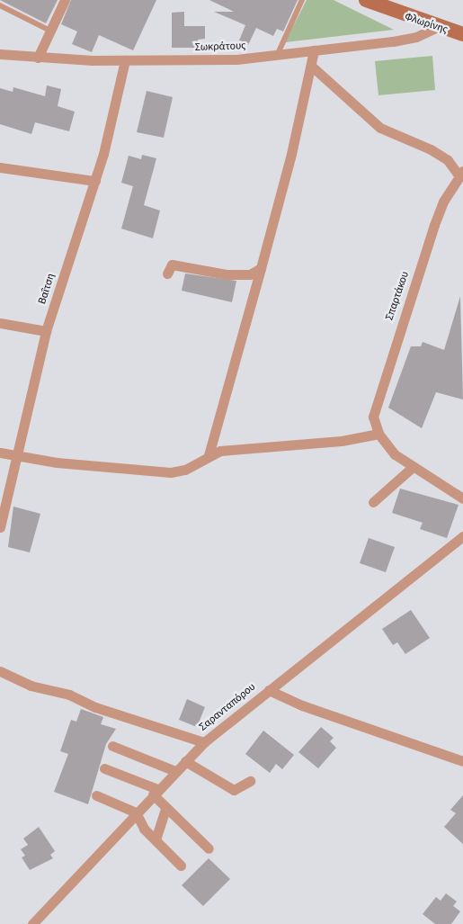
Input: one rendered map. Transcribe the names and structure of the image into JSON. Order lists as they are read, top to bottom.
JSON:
{
  "streets": {
    "main road": ["Φλωρίνης"],
    "street": [
      "Σωκράτους",
      "Βαΐτση",
      "Σπαρτάκου",
      "Σαρανταπόρου"
    ]
  },
  "crossings": [
    ["Φλωρίνης", "Σωκράτους"],
    ["Σωκράτους", "Βαΐτση"]
  ]
}
